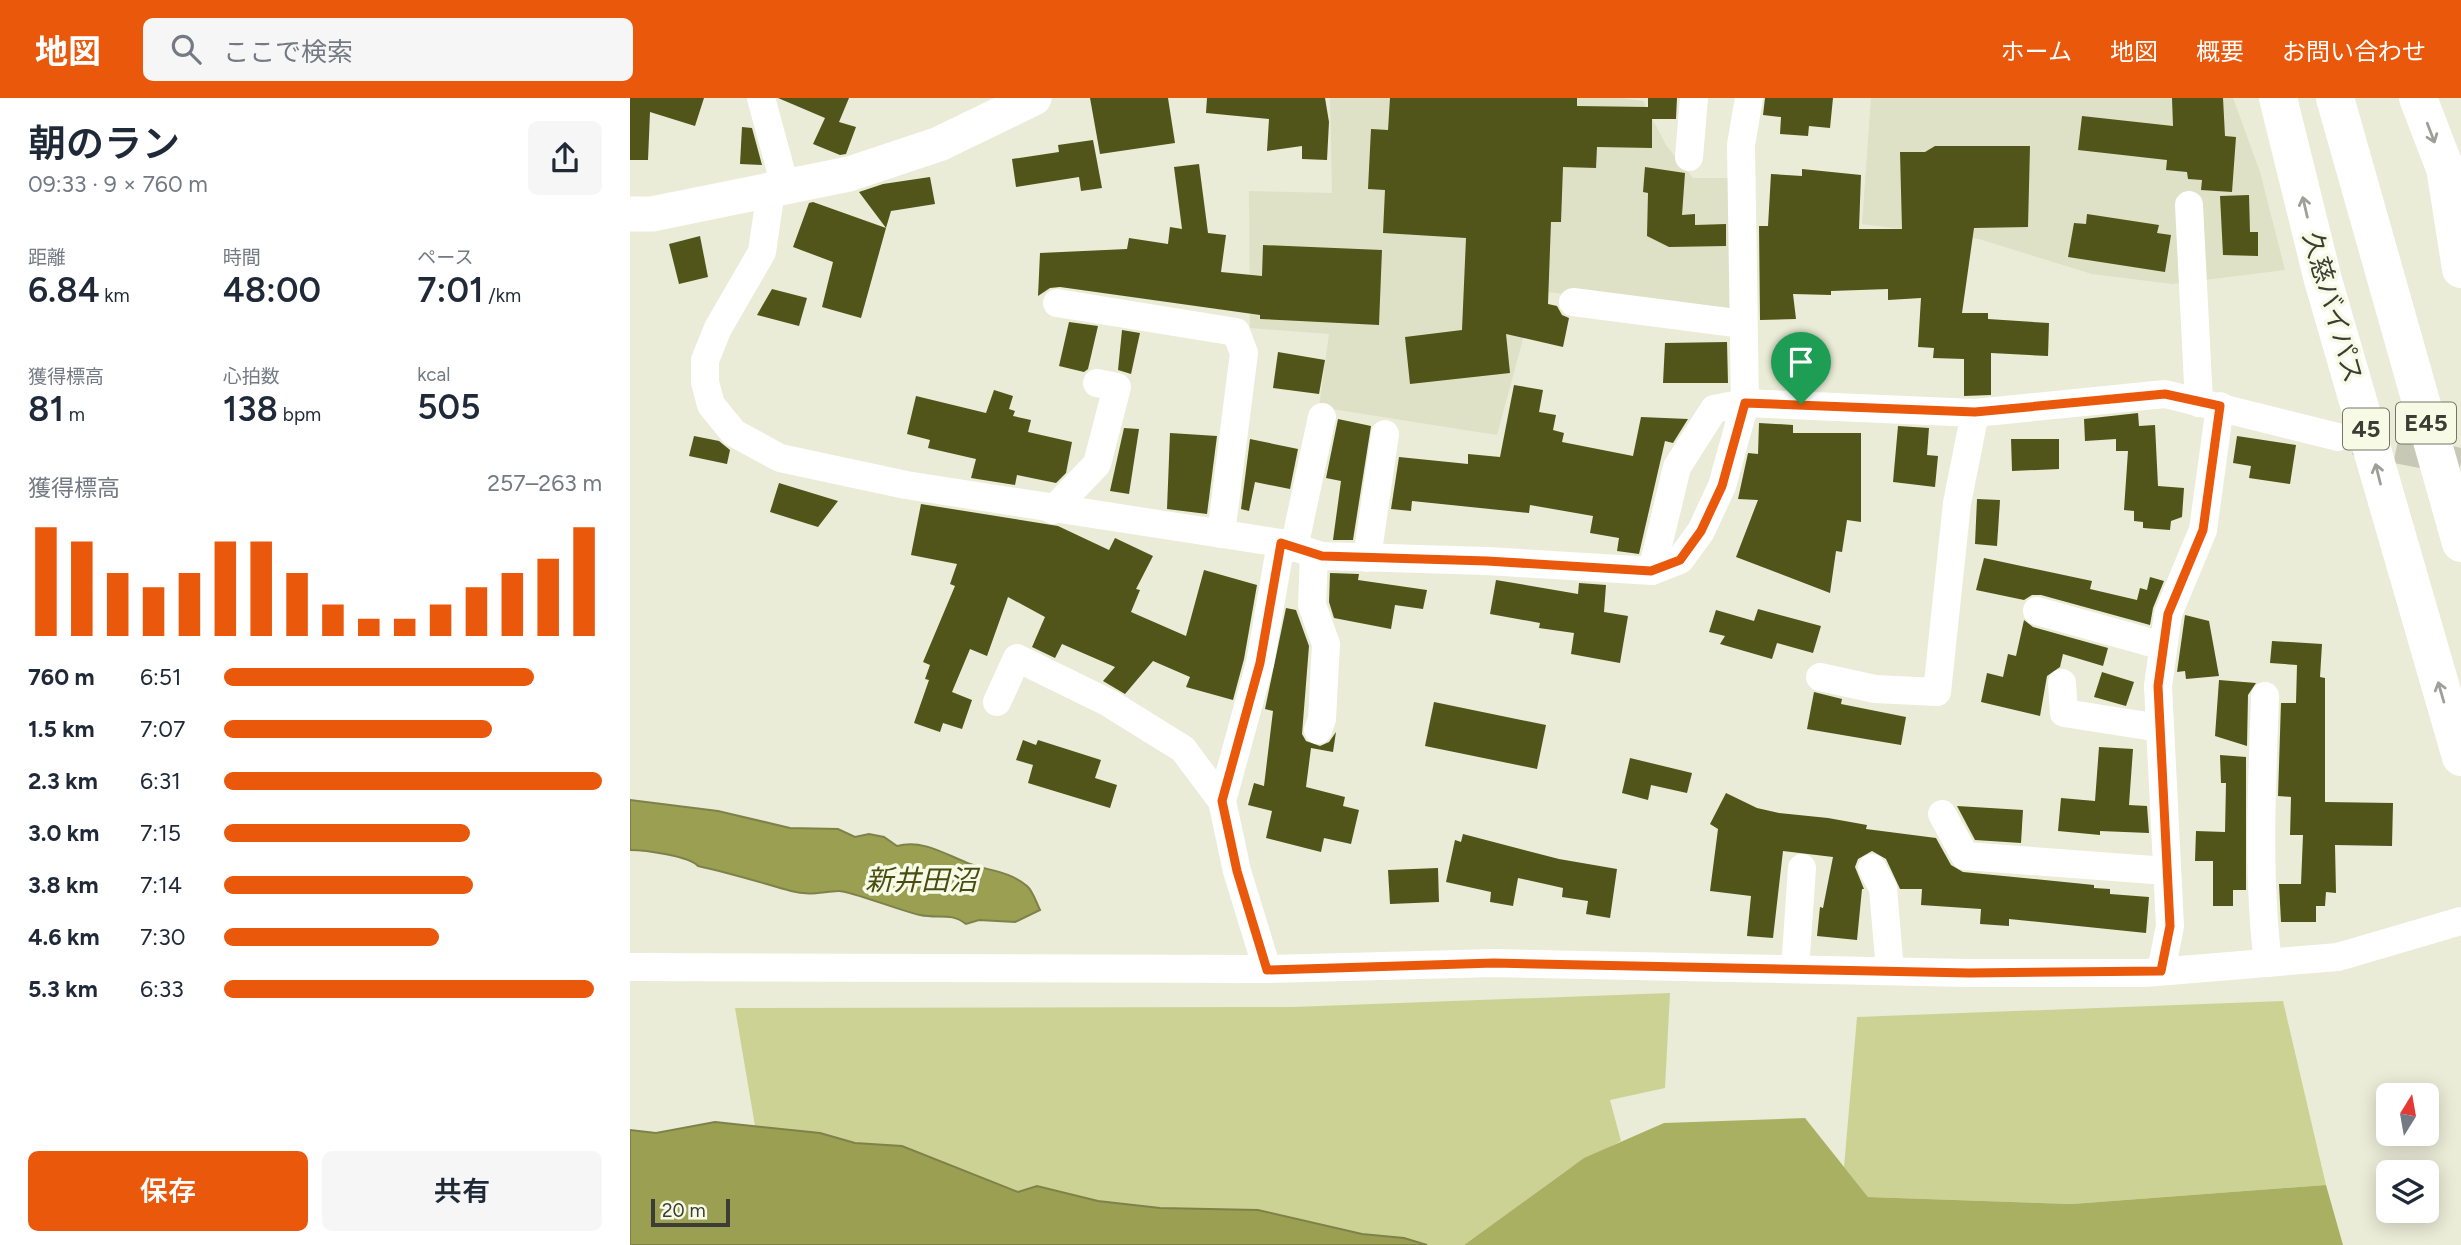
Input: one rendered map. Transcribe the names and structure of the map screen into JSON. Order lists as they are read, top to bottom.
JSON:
{
  "streets": {
    "highway": ["久慈バイパス", "E45", "45"]
  },
  "water": ["新井田沼"],
  "scale_bar": "20 m",
  "north": "top",
  "page": {
    "header": "地図",
    "search": "ここで検索",
    "nav": [
      "ホーム",
      "地図",
      "概要",
      "お問い合わせ"
    ],
    "heading": ["朝のラン", "09:33 · 9 × 760 m"],
    "stats": [
      ["距離", "6.84 km"],
      ["時間", "48:00"],
      ["ペース", "7:01 /km"],
      ["獲得標高", "81 m"],
      ["心拍数", "138 bpm"],
      ["kcal", "505"]
    ],
    "chart": ["獲得標高", "257–263 m"],
    "list": [
      {
        "name": "760 m",
        "note": "6:51"
      },
      {
        "name": "1.5 km",
        "note": "7:07"
      },
      {
        "name": "2.3 km",
        "note": "6:31"
      },
      {
        "name": "3.0 km",
        "note": "7:15"
      },
      {
        "name": "3.8 km",
        "note": "7:14"
      },
      {
        "name": "4.6 km",
        "note": "7:30"
      },
      {
        "name": "5.3 km",
        "note": "6:33"
      }
    ],
    "buttons": ["保存", "共有"],
    "scale": "20 m"
  }
}
